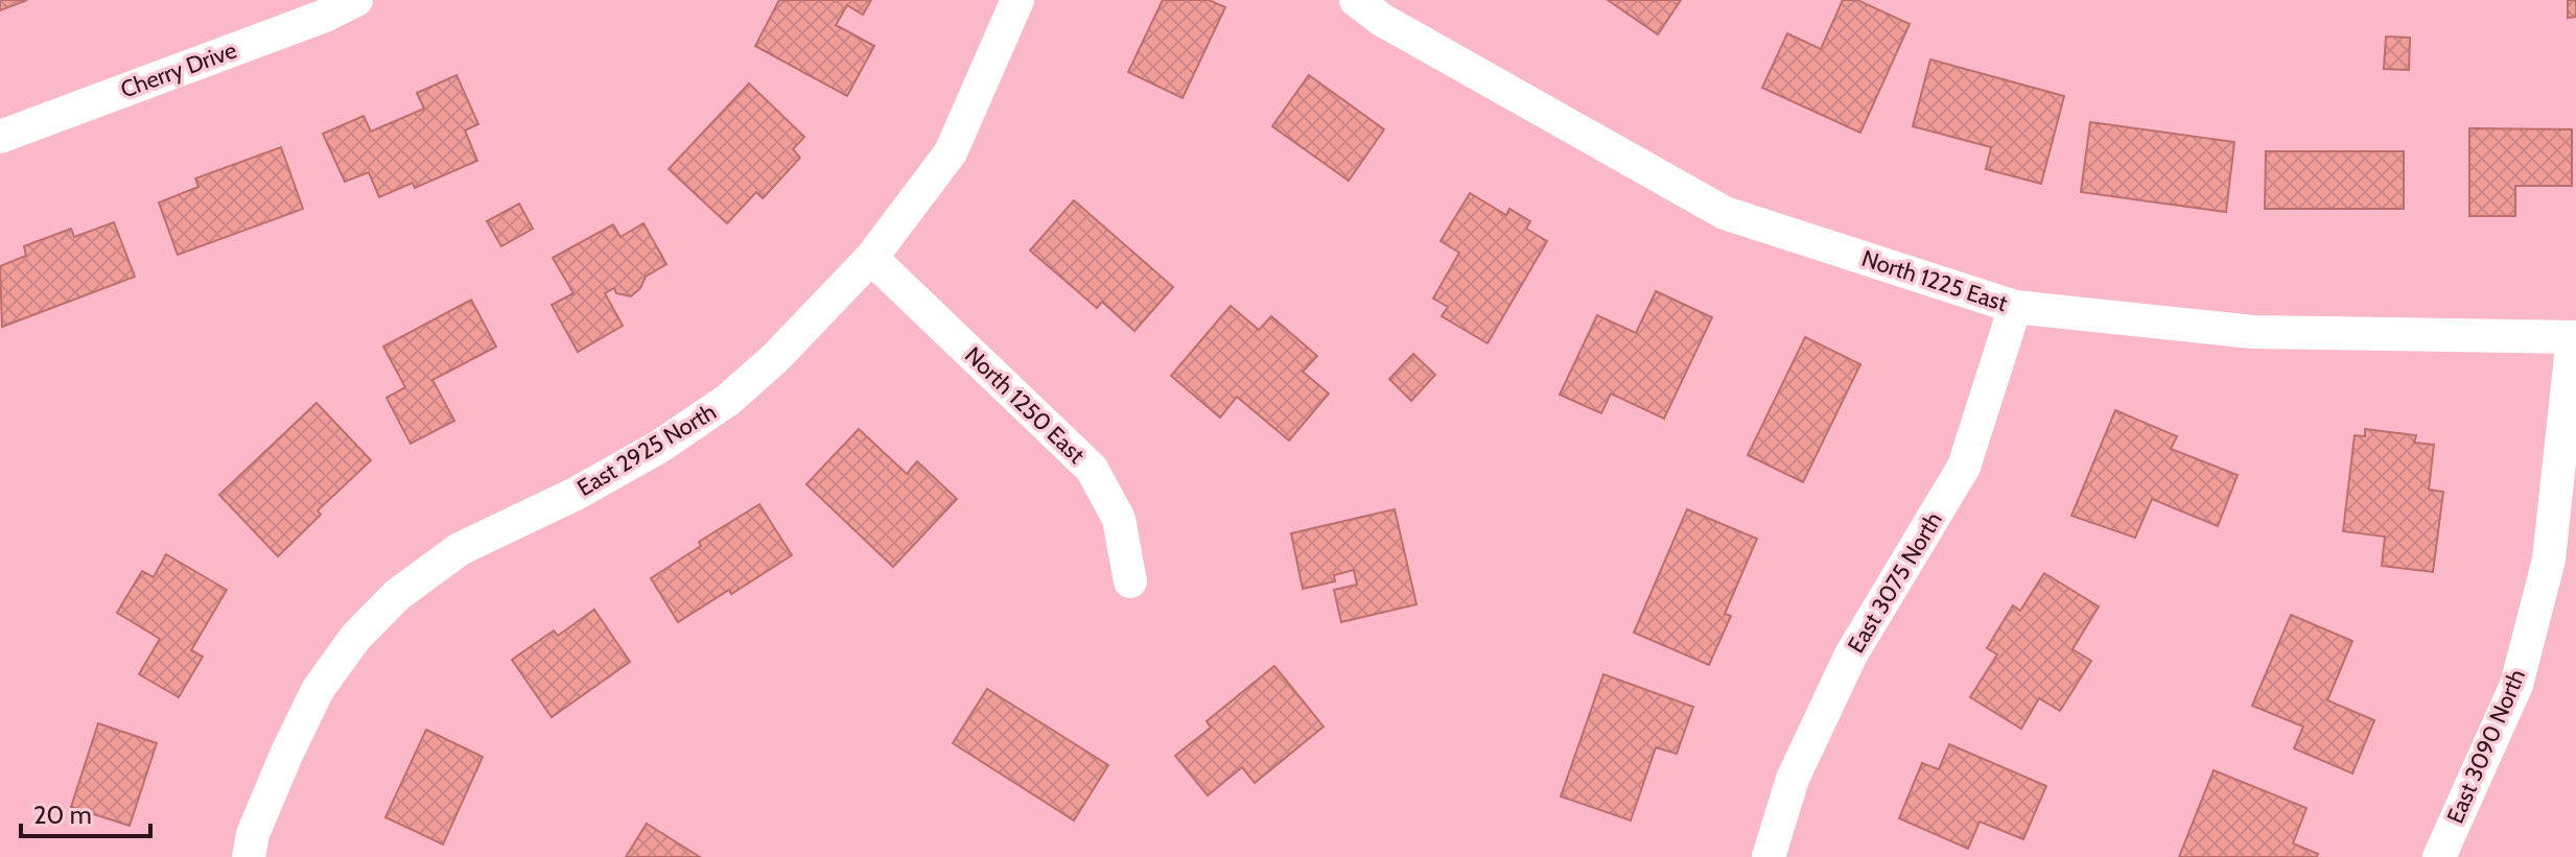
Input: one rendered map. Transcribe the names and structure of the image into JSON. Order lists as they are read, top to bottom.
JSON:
{
  "streets": {
    "street": [
      "Cherry Drive",
      "North 1225 East",
      "North 1250 East",
      "East 2925 North",
      "East 3075 North",
      "East 3090 North"
    ]
  },
  "crossings": [
    ["North 1225 East", "East 3075 North"],
    ["North 1225 East", "East 3090 North"],
    ["North 1250 East", "East 2925 North"]
  ],
  "scale_bar": "20 m"
}
